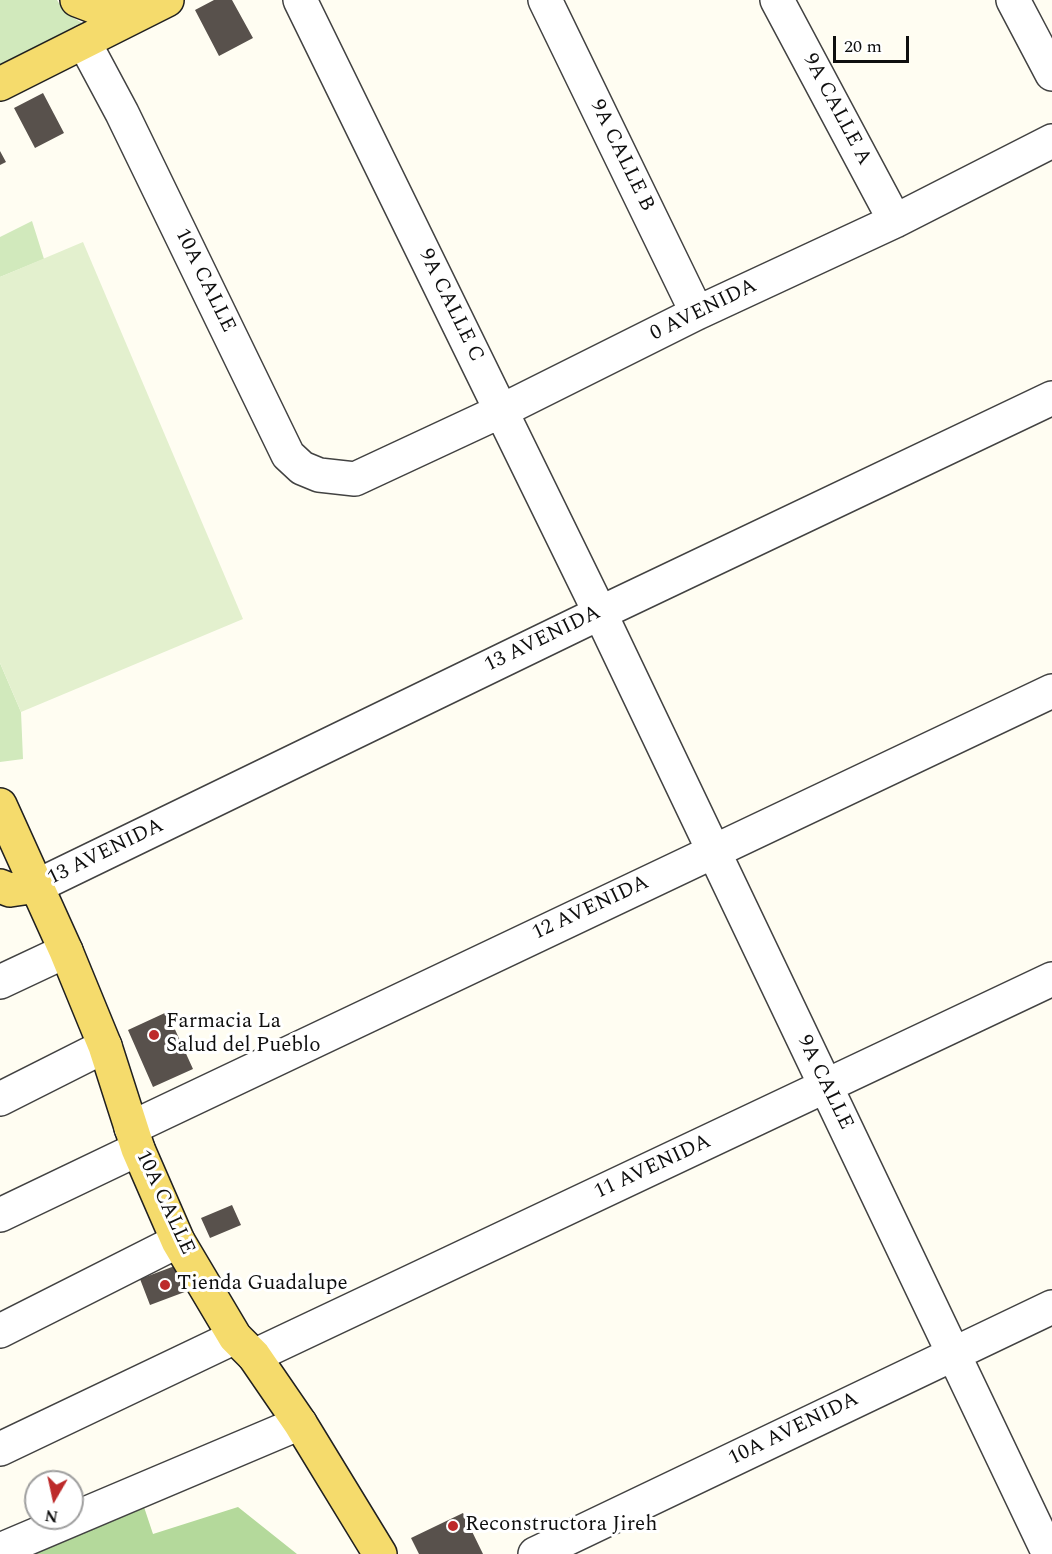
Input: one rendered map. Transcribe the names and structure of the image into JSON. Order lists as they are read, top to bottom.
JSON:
{
  "streets": {
    "main road": ["10A CALLE"],
    "street": [
      "9A CALLE A",
      "9A CALLE B",
      "9A CALLE C",
      "0 AVENIDA",
      "13 AVENIDA",
      "12 AVENIDA",
      "9A CALLE",
      "11 AVENIDA",
      "10A AVENIDA"
    ]
  },
  "crossings": [
    ["9A CALLE A", "0 AVENIDA"],
    ["9A CALLE B", "0 AVENIDA"],
    ["10A CALLE", "0 AVENIDA"],
    ["10A CALLE", "13 AVENIDA"],
    ["10A CALLE", "12 AVENIDA"],
    ["10A CALLE", "11 AVENIDA"],
    ["9A CALLE C", "0 AVENIDA"],
    ["9A CALLE C", "13 AVENIDA"],
    ["9A CALLE C", "9A CALLE"],
    ["13 AVENIDA", "9A CALLE"],
    ["12 AVENIDA", "9A CALLE"],
    ["9A CALLE", "11 AVENIDA"],
    ["9A CALLE", "10A AVENIDA"]
  ],
  "places": ["Farmacia La Salud del Pueblo", "Tienda Guadalupe", "Reconstructora Jireh"],
  "scale_bar": "20 m",
  "north": "bottom"
}
